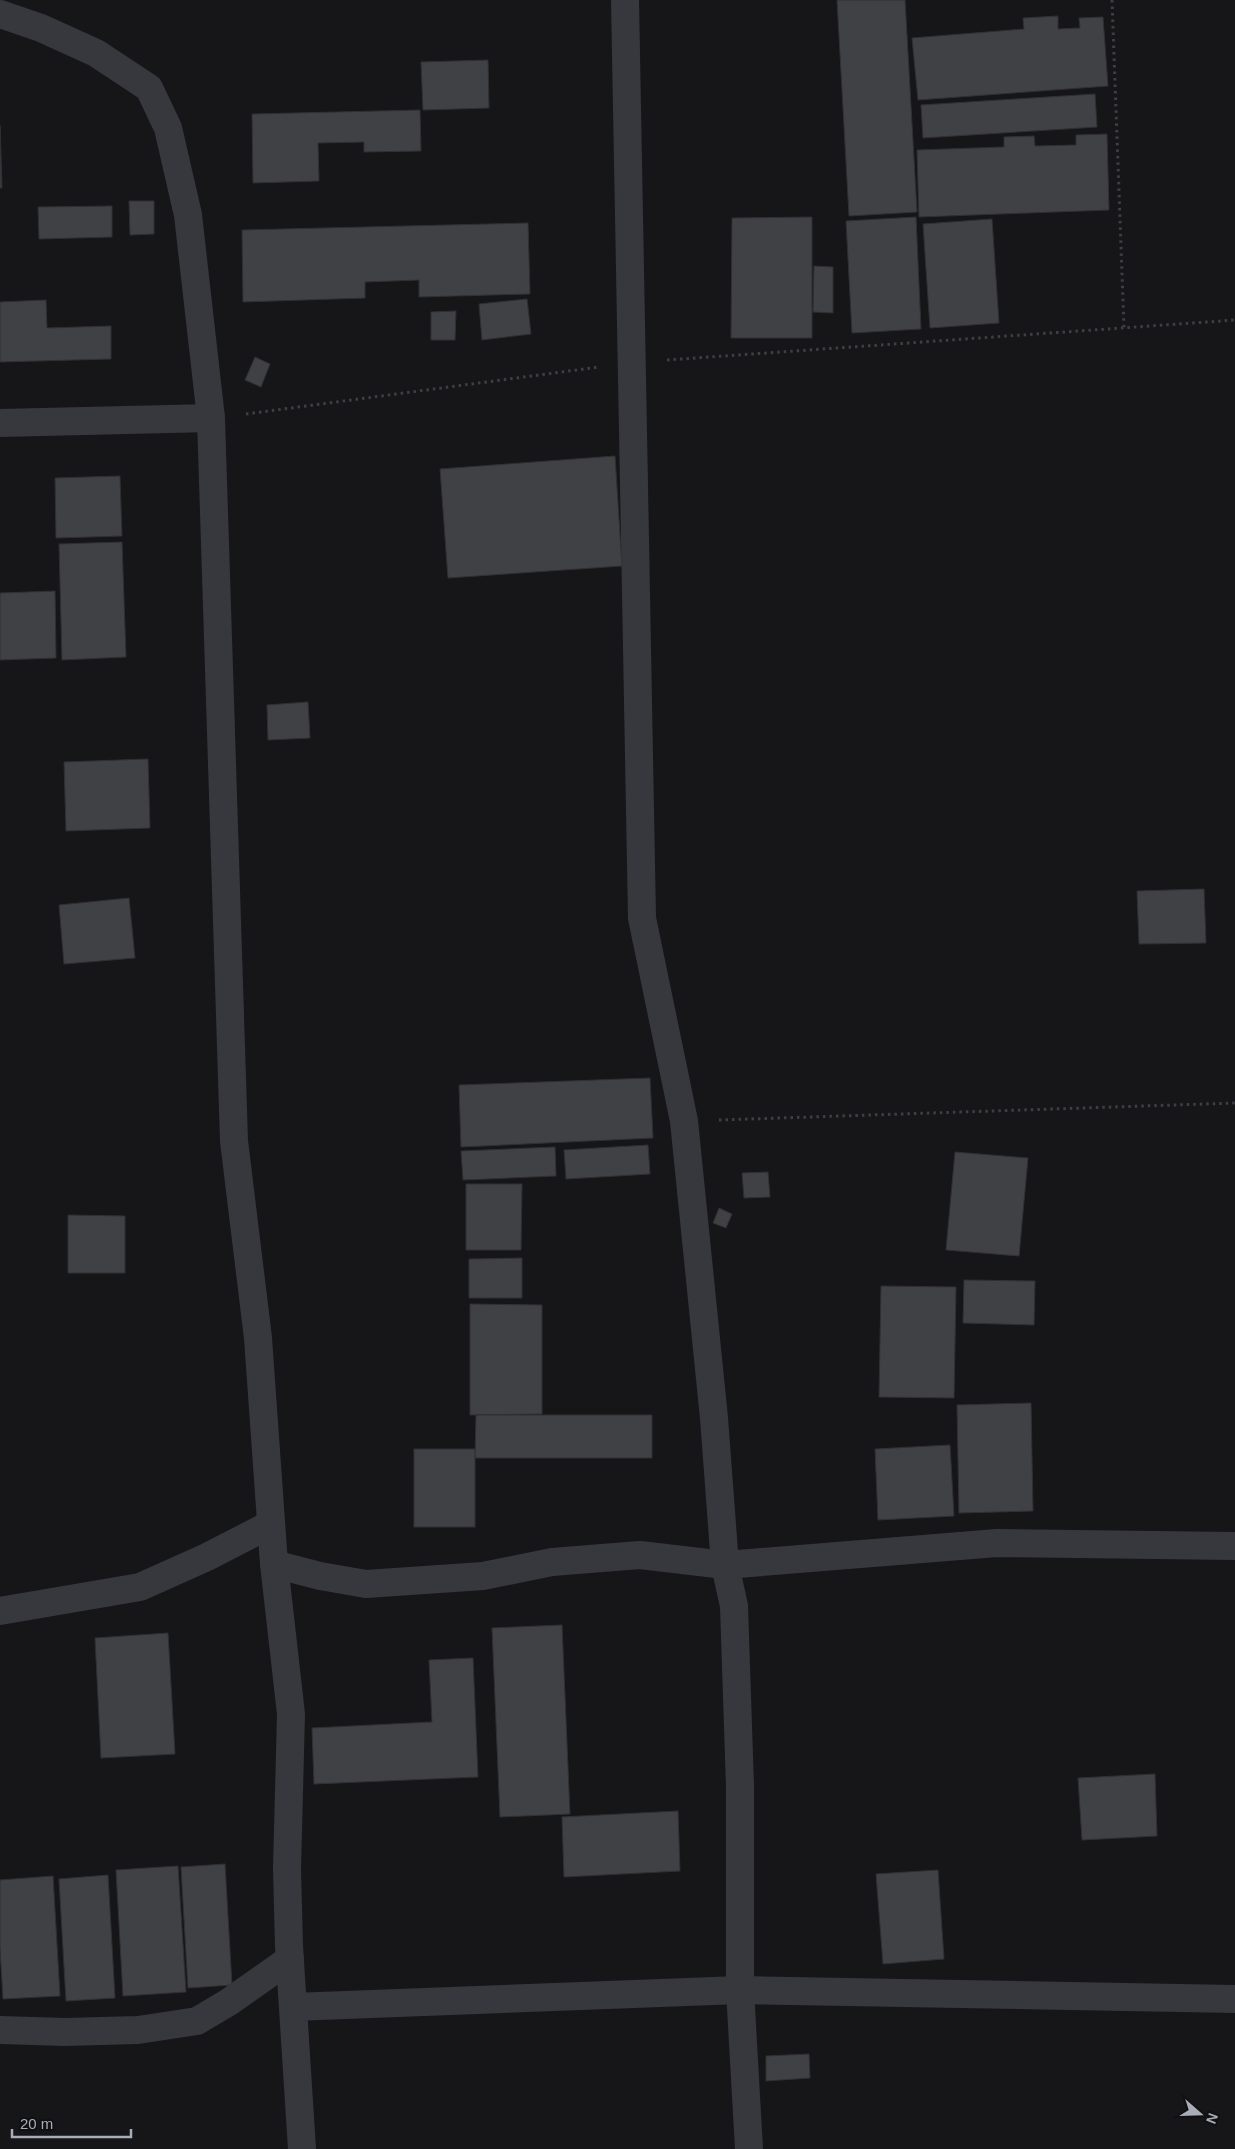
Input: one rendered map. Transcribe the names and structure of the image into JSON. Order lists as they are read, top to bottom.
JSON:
{
  "scale_bar": "20 m",
  "north": "right"
}
